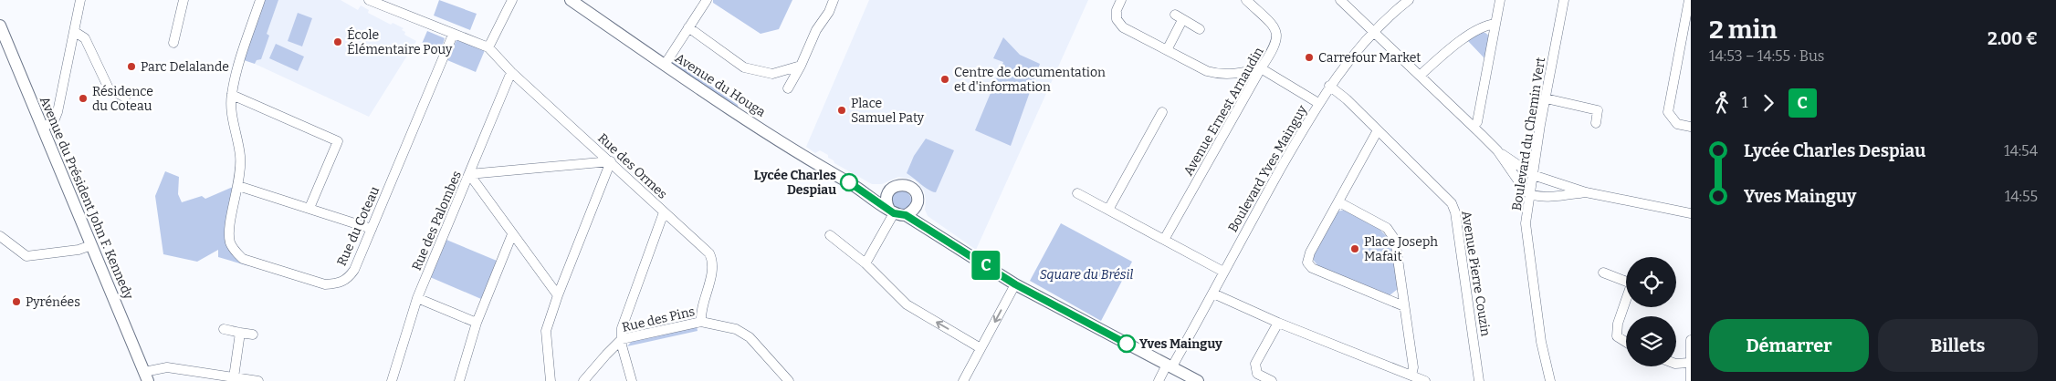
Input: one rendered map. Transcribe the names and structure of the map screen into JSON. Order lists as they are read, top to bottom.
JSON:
{
  "streets": {
    "main road": ["Avenue du Houga", "Avenue du Président John F. Kennedy"],
    "street": [
      "Avenue Ernest Arnaudin",
      "Boulevard du Chemin Vert",
      "Rue des Ormes",
      "Boulevard Yves Mainguy",
      "Rue des Palombes",
      "Rue du Coteau",
      "Avenue Pierre Couzin",
      "Rue des Pins"
    ]
  },
  "crossings": [
    ["Rue des Ormes", "Rue des Palombes"],
    ["Rue des Ormes", "Rue des Pins"],
    ["Boulevard Yves Mainguy", "Avenue Pierre Couzin"]
  ],
  "parks": ["Square du Brésil"],
  "places": [
    "École Élémentaire Pouy",
    "Carrefour Market",
    "Parc Delalande",
    "Centre de documentation et d'information",
    "Résidence du Coteau",
    "Place Samuel Paty",
    "Lycée Charles Despiau",
    "Place Joseph Mafait",
    "Pyrénées",
    "Yves Mainguy"
  ],
  "lines": ["bus line C"],
  "page": {
    "on_map": "C",
    "heading": ["2 min", "14:53 – 14:55 · Bus", "2.00 €"],
    "legs": ["1", "C"],
    "list": [
      {
        "name": "Lycée Charles Despiau",
        "value": "14:54"
      },
      {
        "name": "Yves Mainguy",
        "value": "14:55"
      }
    ],
    "buttons": ["Démarrer", "Billets"]
  }
}
